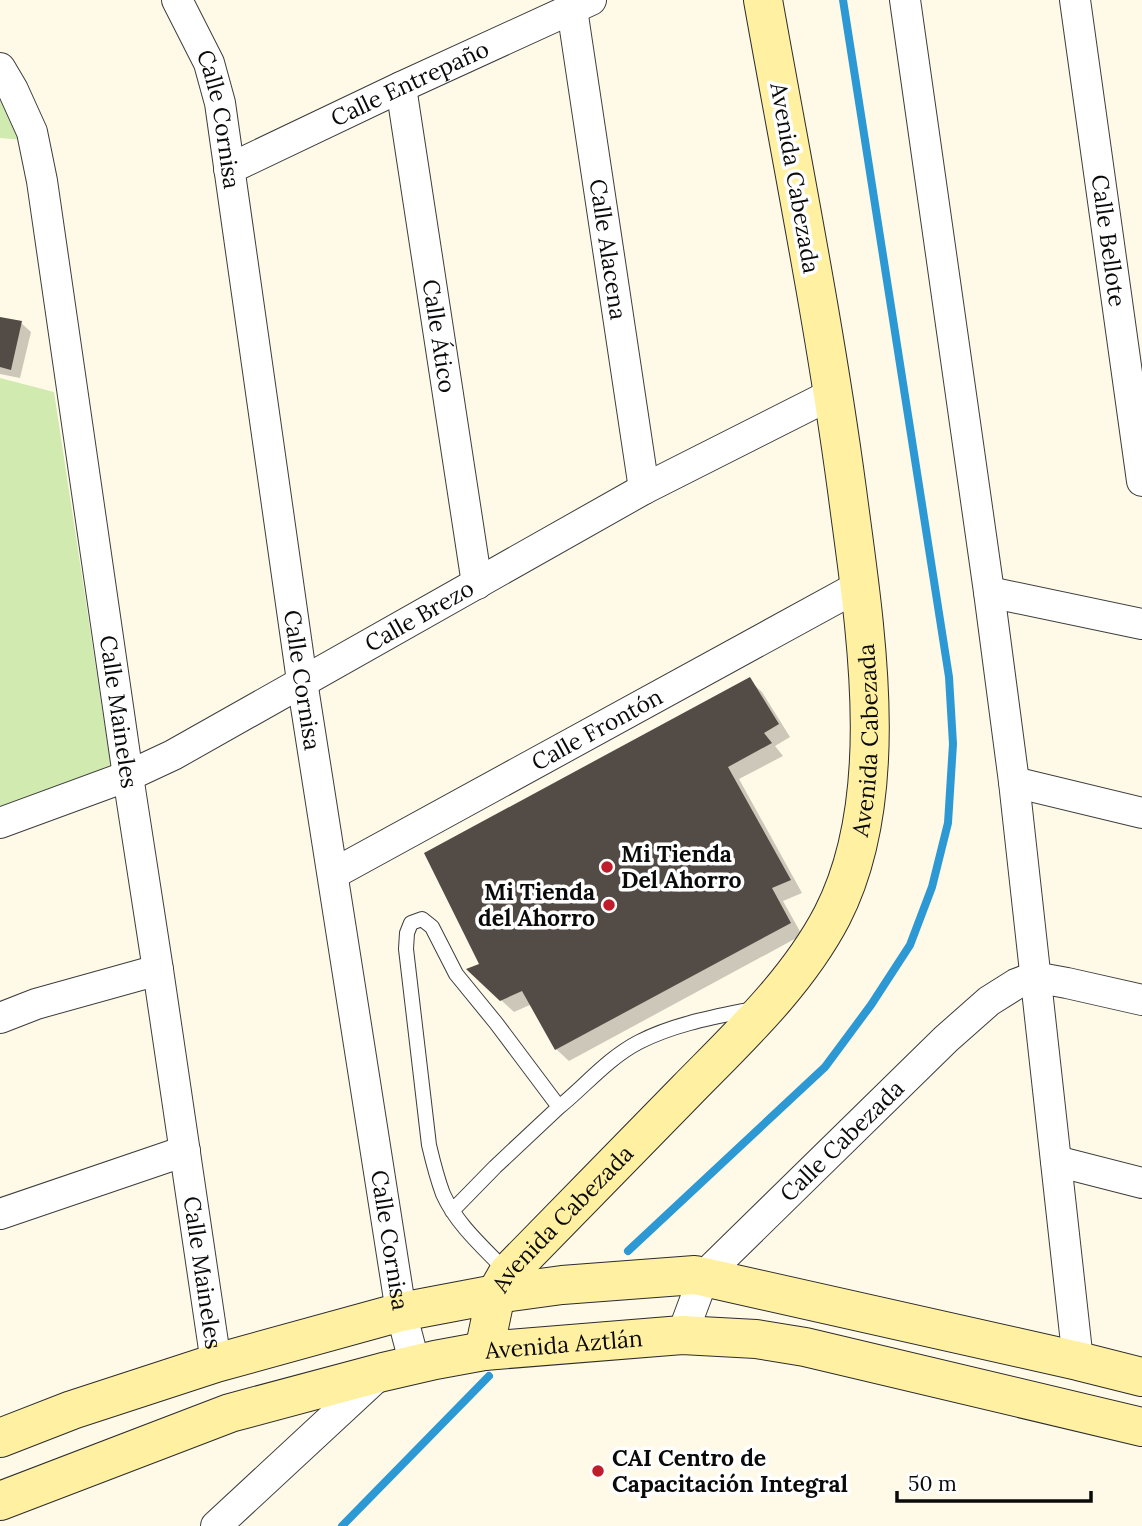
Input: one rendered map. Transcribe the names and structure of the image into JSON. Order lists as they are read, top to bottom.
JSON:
{
  "streets": {
    "main road": ["Avenida Cabezada", "Avenida Aztlán"],
    "street": [
      "Calle Entrepaño",
      "Calle Cornisa",
      "Calle Bellote",
      "Calle Alacena",
      "Calle Ático",
      "Calle Brezo",
      "Calle Maineles",
      "Calle Frontón",
      "Calle Cabezada"
    ]
  },
  "crossings": [
    ["Calle Entrepaño", "Calle Cornisa"],
    ["Calle Entrepaño", "Calle Alacena"],
    ["Calle Entrepaño", "Calle Ático"],
    ["Calle Cornisa", "Calle Brezo"],
    ["Calle Cornisa", "Calle Frontón"],
    ["Calle Cornisa", "Avenida Aztlán"],
    ["Avenida Cabezada", "Calle Brezo"],
    ["Avenida Cabezada", "Calle Frontón"],
    ["Avenida Cabezada", "Avenida Aztlán"],
    ["Calle Alacena", "Calle Brezo"],
    ["Calle Ático", "Calle Brezo"],
    ["Calle Brezo", "Calle Maineles"],
    ["Calle Cabezada", "Avenida Aztlán"]
  ],
  "places": ["Mi Tienda Del Ahorro", "Mi Tienda del Ahorro", "CAI Centro de Capacitación Integral"],
  "scale_bar": "50 m"
}
